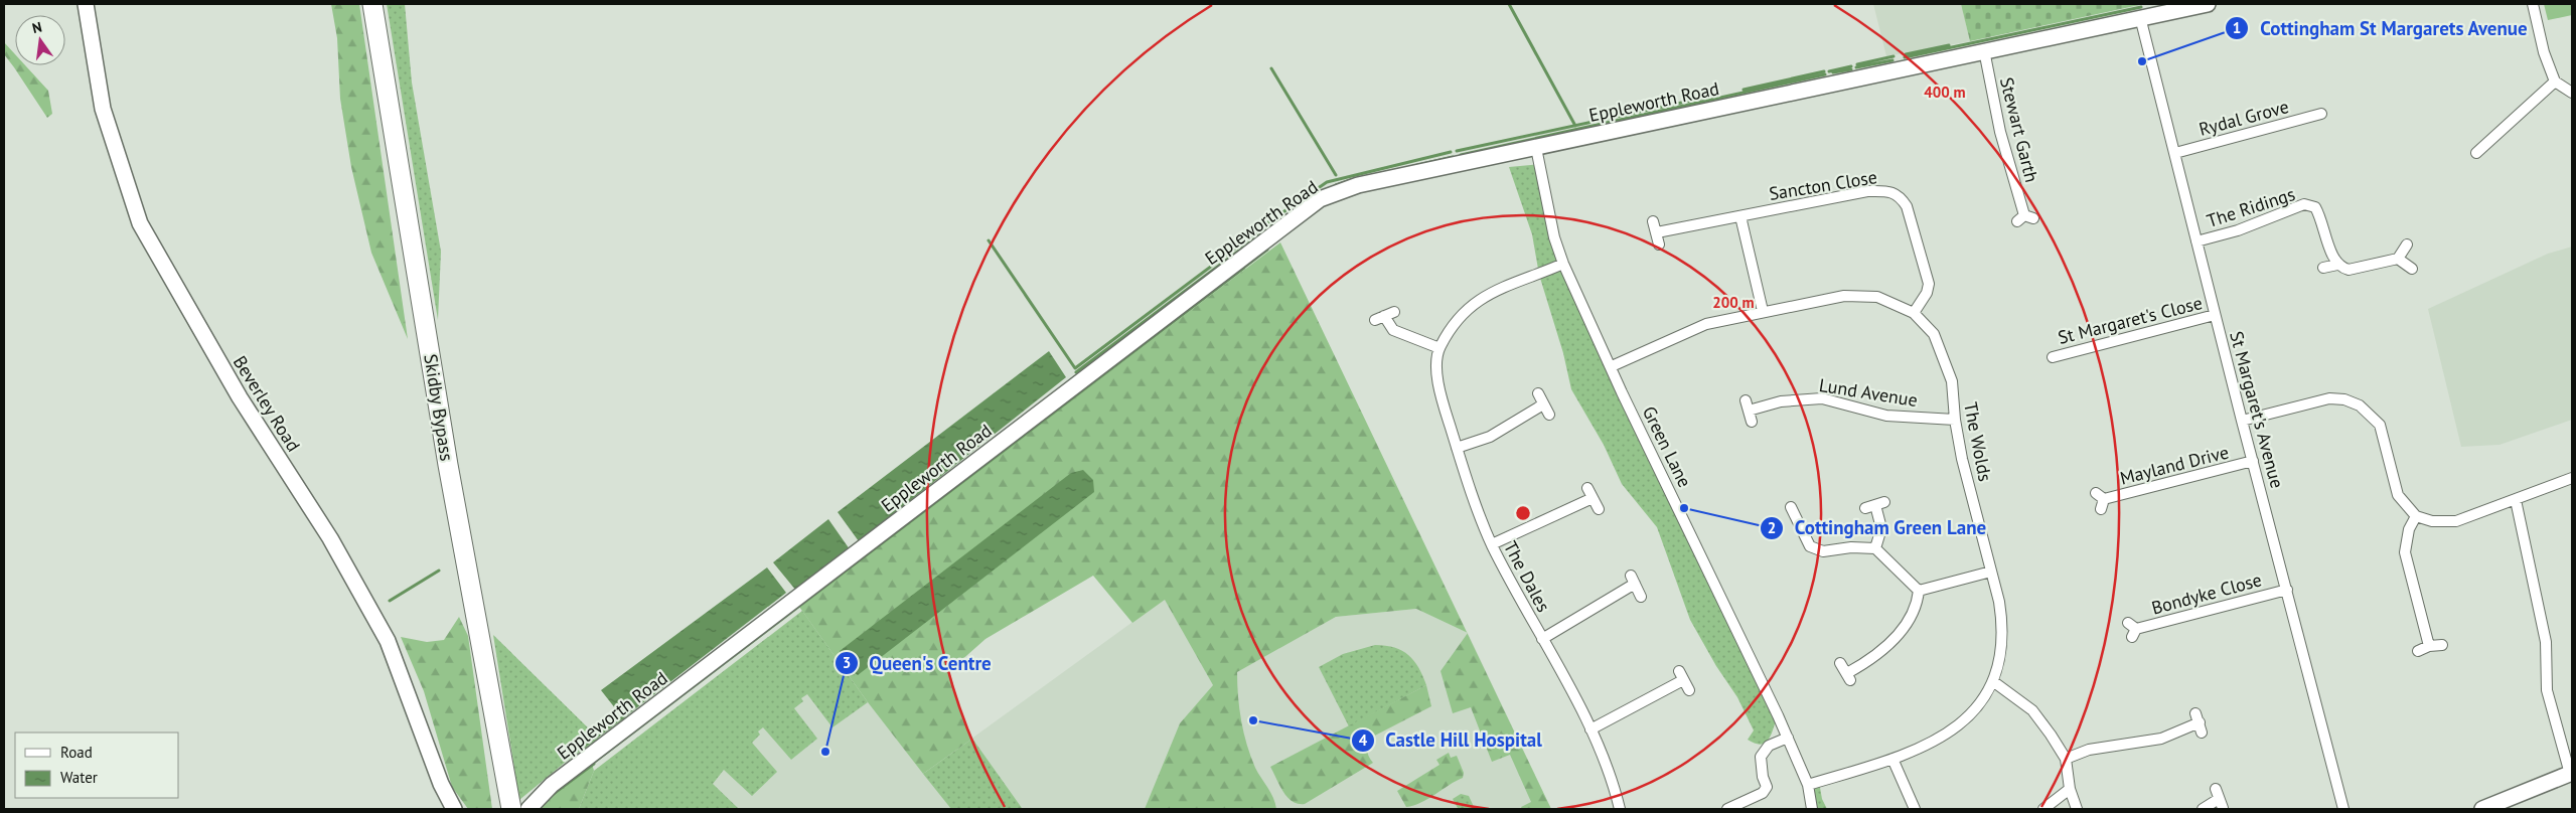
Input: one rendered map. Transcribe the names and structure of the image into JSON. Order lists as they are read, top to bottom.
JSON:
{
  "streets": {
    "highway": ["Skidby Bypass"],
    "street": [
      "Eppleworth Road",
      "Rydal Grove",
      "Stewart Garth",
      "Sancton Close",
      "The Ridings",
      "St Margaret's Close",
      "Lund Avenue",
      "Beverley Road",
      "St Margaret's Avenue",
      "The Wolds",
      "Green Lane",
      "Mayland Drive",
      "The Dales",
      "Bondyke Close"
    ]
  },
  "crossings": [
    ["Eppleworth Road", "Stewart Garth"],
    ["Eppleworth Road", "St Margaret's Avenue"],
    ["Eppleworth Road", "Green Lane"],
    ["Rydal Grove", "St Margaret's Avenue"],
    ["Sancton Close", "The Wolds"],
    ["The Ridings", "St Margaret's Avenue"],
    ["St Margaret's Close", "St Margaret's Avenue"],
    ["Lund Avenue", "The Wolds"],
    ["St Margaret's Avenue", "Mayland Drive"],
    ["St Margaret's Avenue", "Bondyke Close"],
    ["The Wolds", "Green Lane"],
    ["Green Lane", "The Dales"]
  ],
  "places": [
    "Cottingham St Margarets Avenue",
    "Cottingham Green Lane",
    "Castle Hill Hospital",
    "Queen's Centre"
  ],
  "legend": ["Road", "Water"],
  "north": "top",
  "rings": ["400 m", "200 m"]
}
